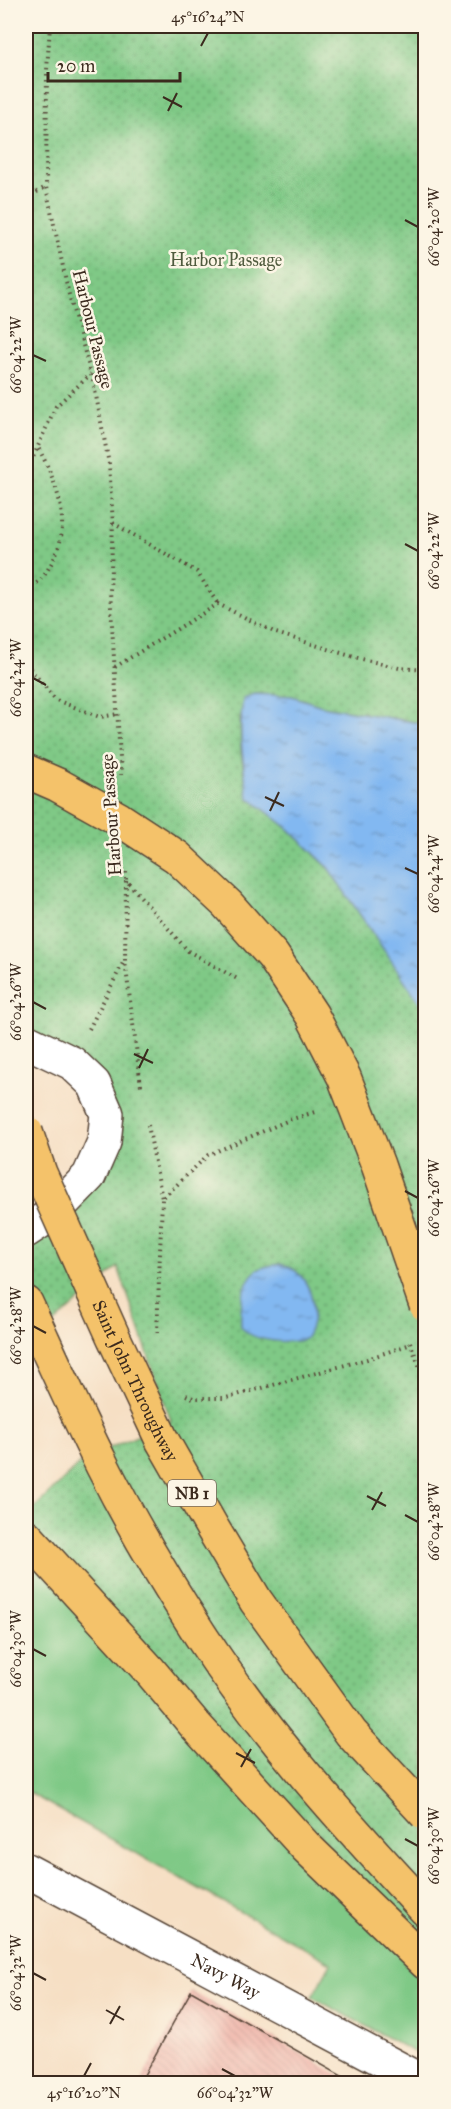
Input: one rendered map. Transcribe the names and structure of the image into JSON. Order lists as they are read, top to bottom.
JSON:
{
  "streets": {
    "highway": ["Saint John Throughway", "NB 1"],
    "street": ["Navy Way"],
    "path": ["Harbour Passage"]
  },
  "parks": ["Harbor Passage"],
  "scale_bar": "20 m",
  "coordinates": [
    "45°16'24\"N",
    "66°04'20\"W",
    "66°04'22\"W",
    "66°04'24\"W",
    "66°04'26\"W",
    "66°04'28\"W",
    "66°04'30\"W",
    "66°04'32\"W",
    "45°16'20\"N"
  ]
}
